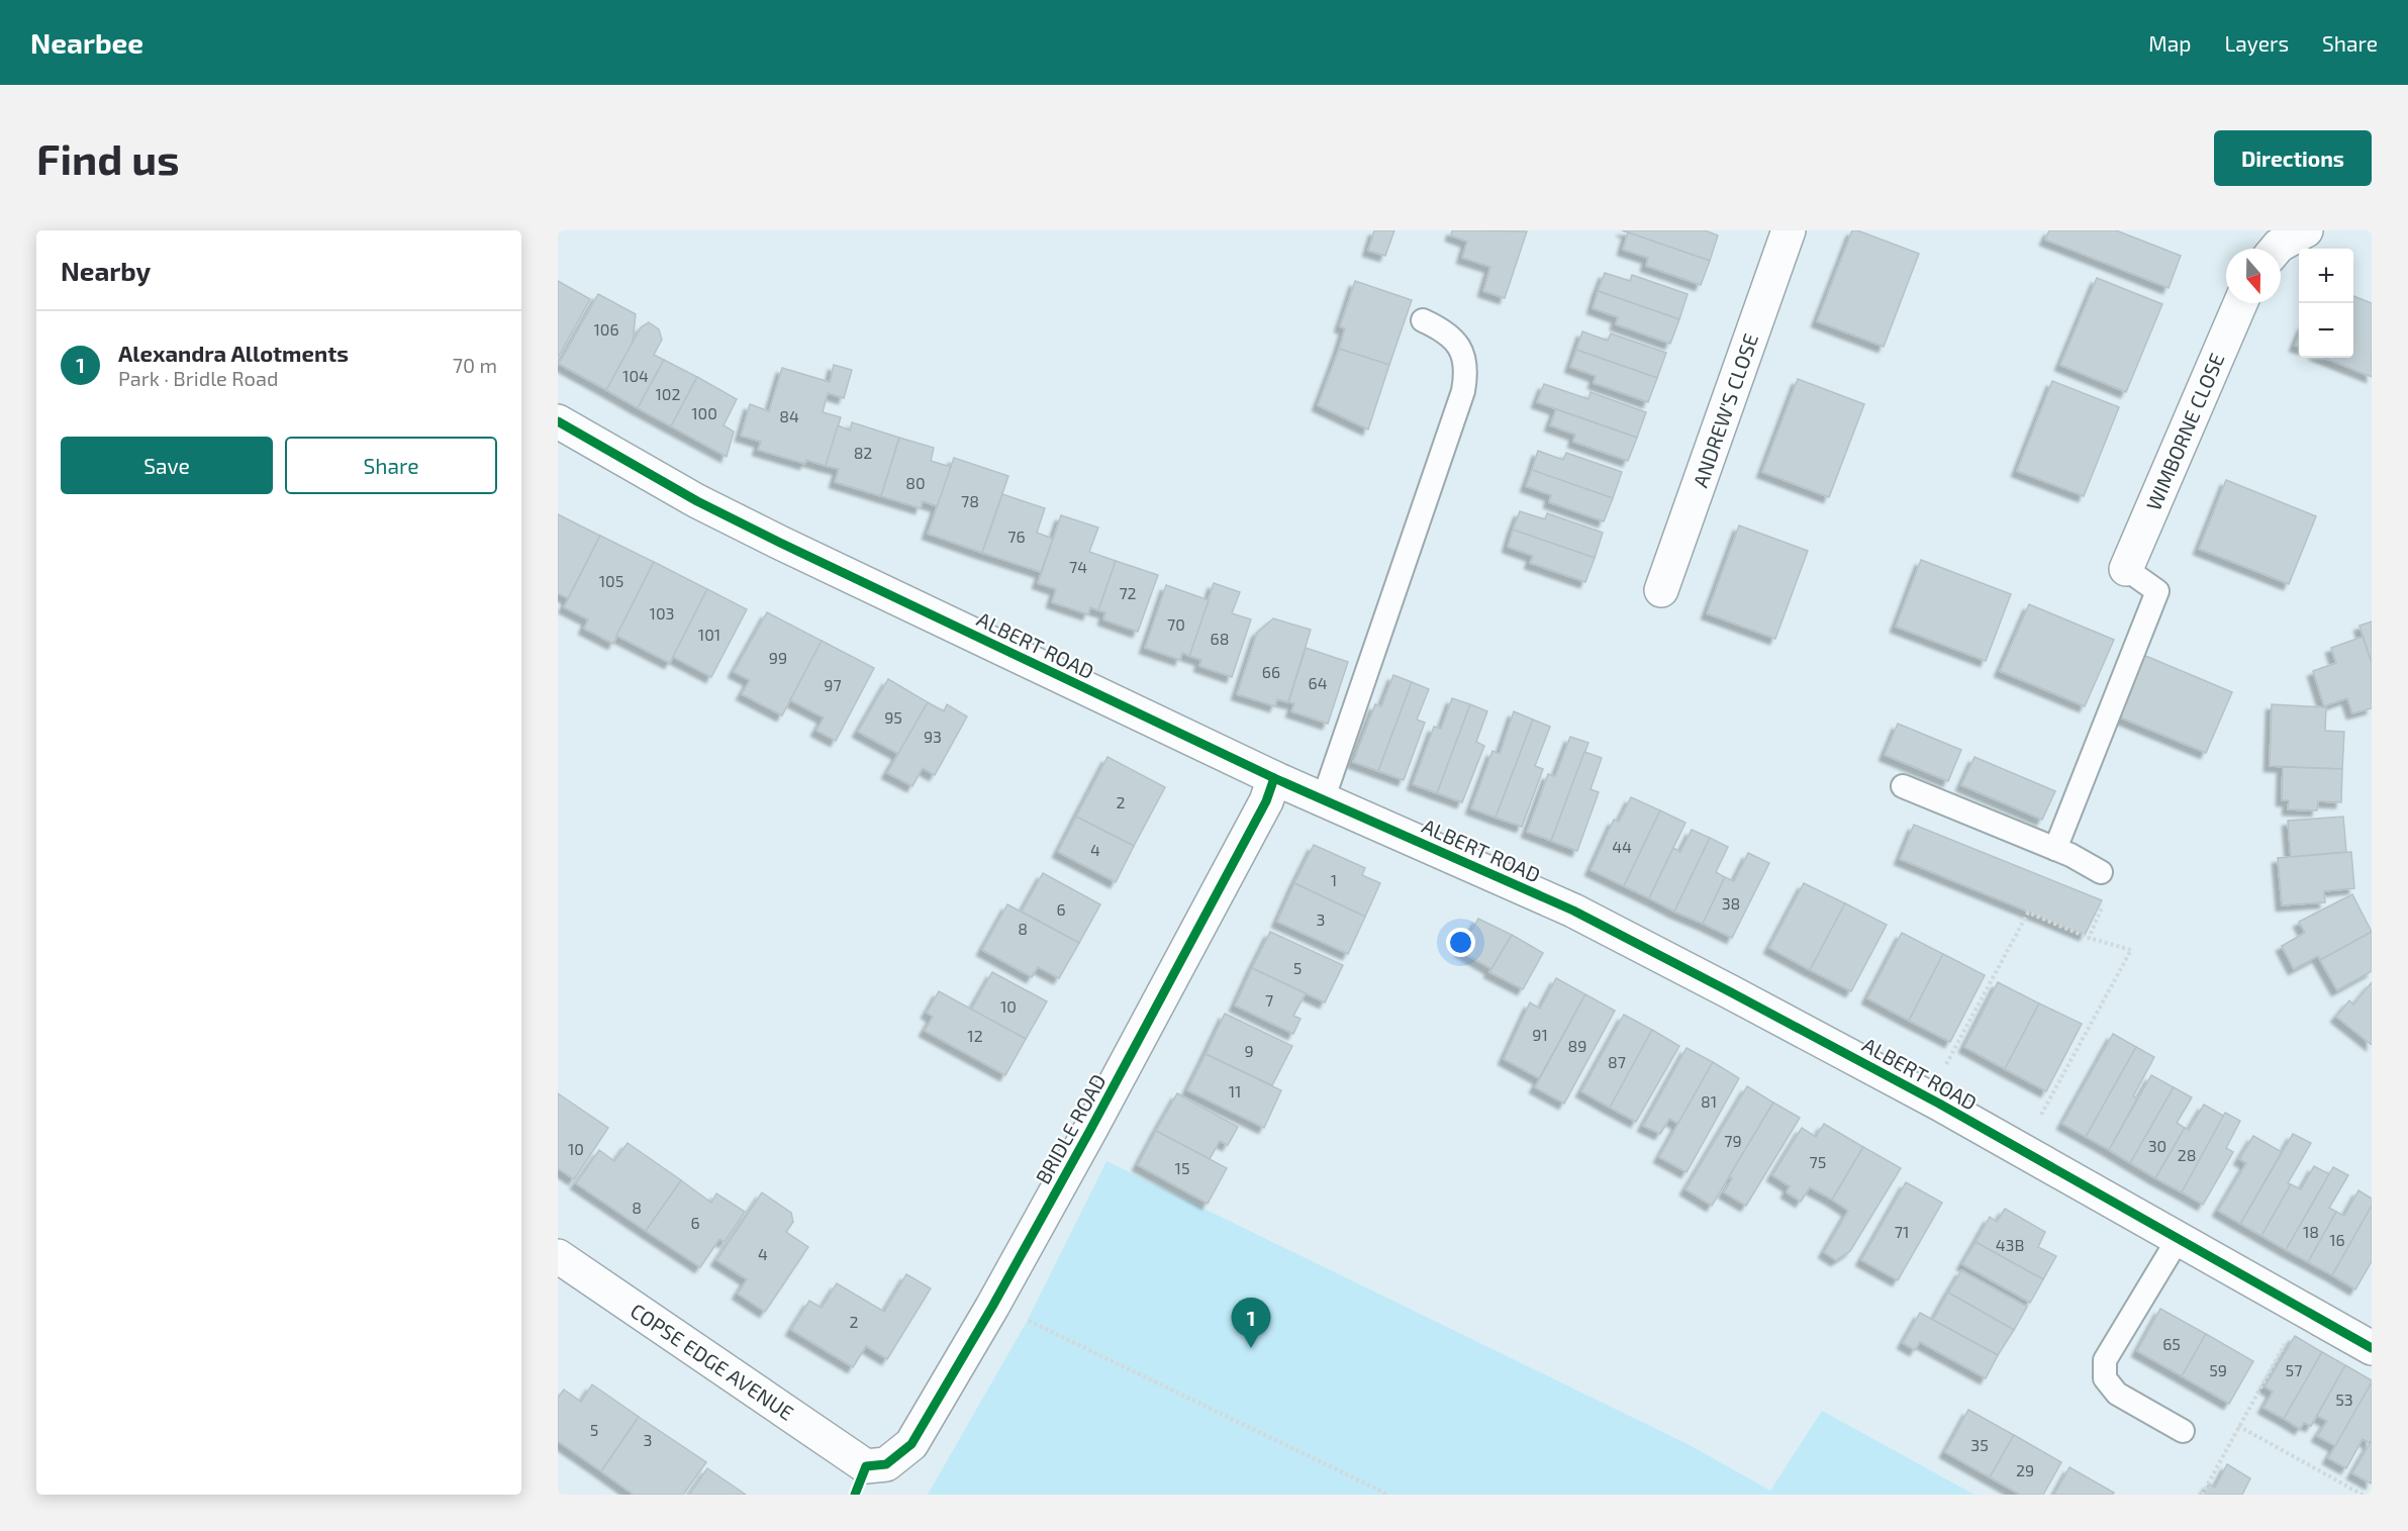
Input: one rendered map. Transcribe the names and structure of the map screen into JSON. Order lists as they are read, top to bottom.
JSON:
{
  "streets": {
    "street": [
      "ANDREW'S CLOSE",
      "WIMBORNE CLOSE",
      "ALBERT ROAD",
      "BRIDLE ROAD",
      "COPSE EDGE AVENUE"
    ]
  },
  "crossings": [
    ["ALBERT ROAD", "BRIDLE ROAD"],
    ["BRIDLE ROAD", "COPSE EDGE AVENUE"]
  ],
  "house_numbers": [
    "106",
    "104",
    "102",
    "100",
    "84",
    "82",
    "80",
    "78",
    "76",
    "74",
    "105",
    "72",
    "103",
    "70",
    "101",
    "68",
    "99",
    "66",
    "64",
    "97",
    "95",
    "93",
    "2",
    "44",
    "4",
    "1",
    "38",
    "6",
    "3",
    "8",
    "5",
    "7",
    "10",
    "91",
    "12",
    "89",
    "9",
    "87",
    "11",
    "81",
    "79",
    "30",
    "10",
    "28",
    "75",
    "15",
    "8",
    "6",
    "71",
    "18",
    "16",
    "43B",
    "4",
    "2",
    "65",
    "59",
    "57",
    "53",
    "5",
    "3",
    "35",
    "29"
  ],
  "north": "bottom",
  "page": {
    "header": "Nearbee",
    "nav": ["Map", "Layers", "Share"],
    "buttons": [
      "Directions",
      ["Save", "Share"]
    ],
    "title": "Find us",
    "heading": "Nearby",
    "map_buttons": ["+", "−"],
    "list": [
      {
        "mark": "1",
        "name": "Alexandra Allotments",
        "note": "Park · Bridle Road",
        "value": "70 m"
      }
    ],
    "pins": "1"
  }
}
